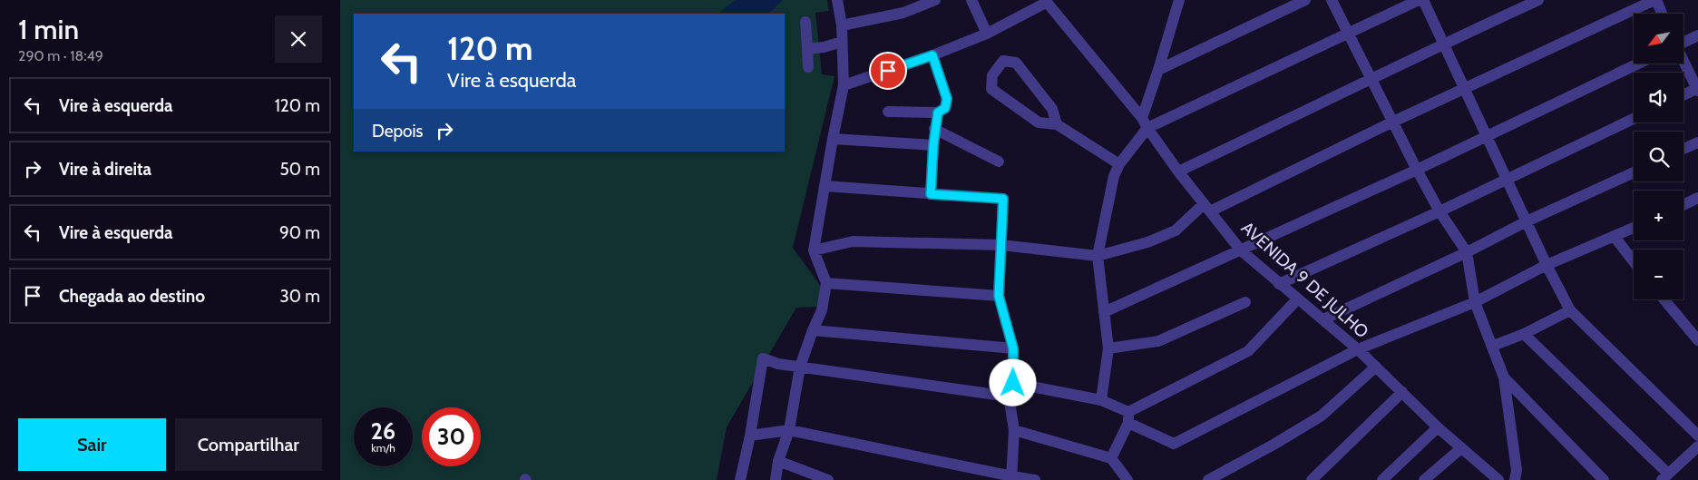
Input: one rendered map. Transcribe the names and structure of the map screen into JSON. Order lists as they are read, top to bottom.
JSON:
{
  "streets": {
    "street": ["AVENIDA 9 DE JULHO"]
  },
  "north": "bottom left",
  "page": {
    "heading": ["1 min", "290 m · 18:49"],
    "map_buttons": ["+", "−"],
    "turn": ["120 m", "Vire à esquerda"],
    "list": [
      {
        "name": "Vire à esquerda",
        "value": "120 m"
      },
      {
        "name": "Vire à direita",
        "value": "50 m"
      },
      {
        "name": "Vire à esquerda",
        "value": "90 m"
      },
      {
        "name": "Chegada ao destino",
        "value": "30 m"
      }
    ],
    "then": "Depois",
    "speed": "26 km/h",
    "limit": "30",
    "buttons": ["Sair", "Compartilhar"]
  }
}
